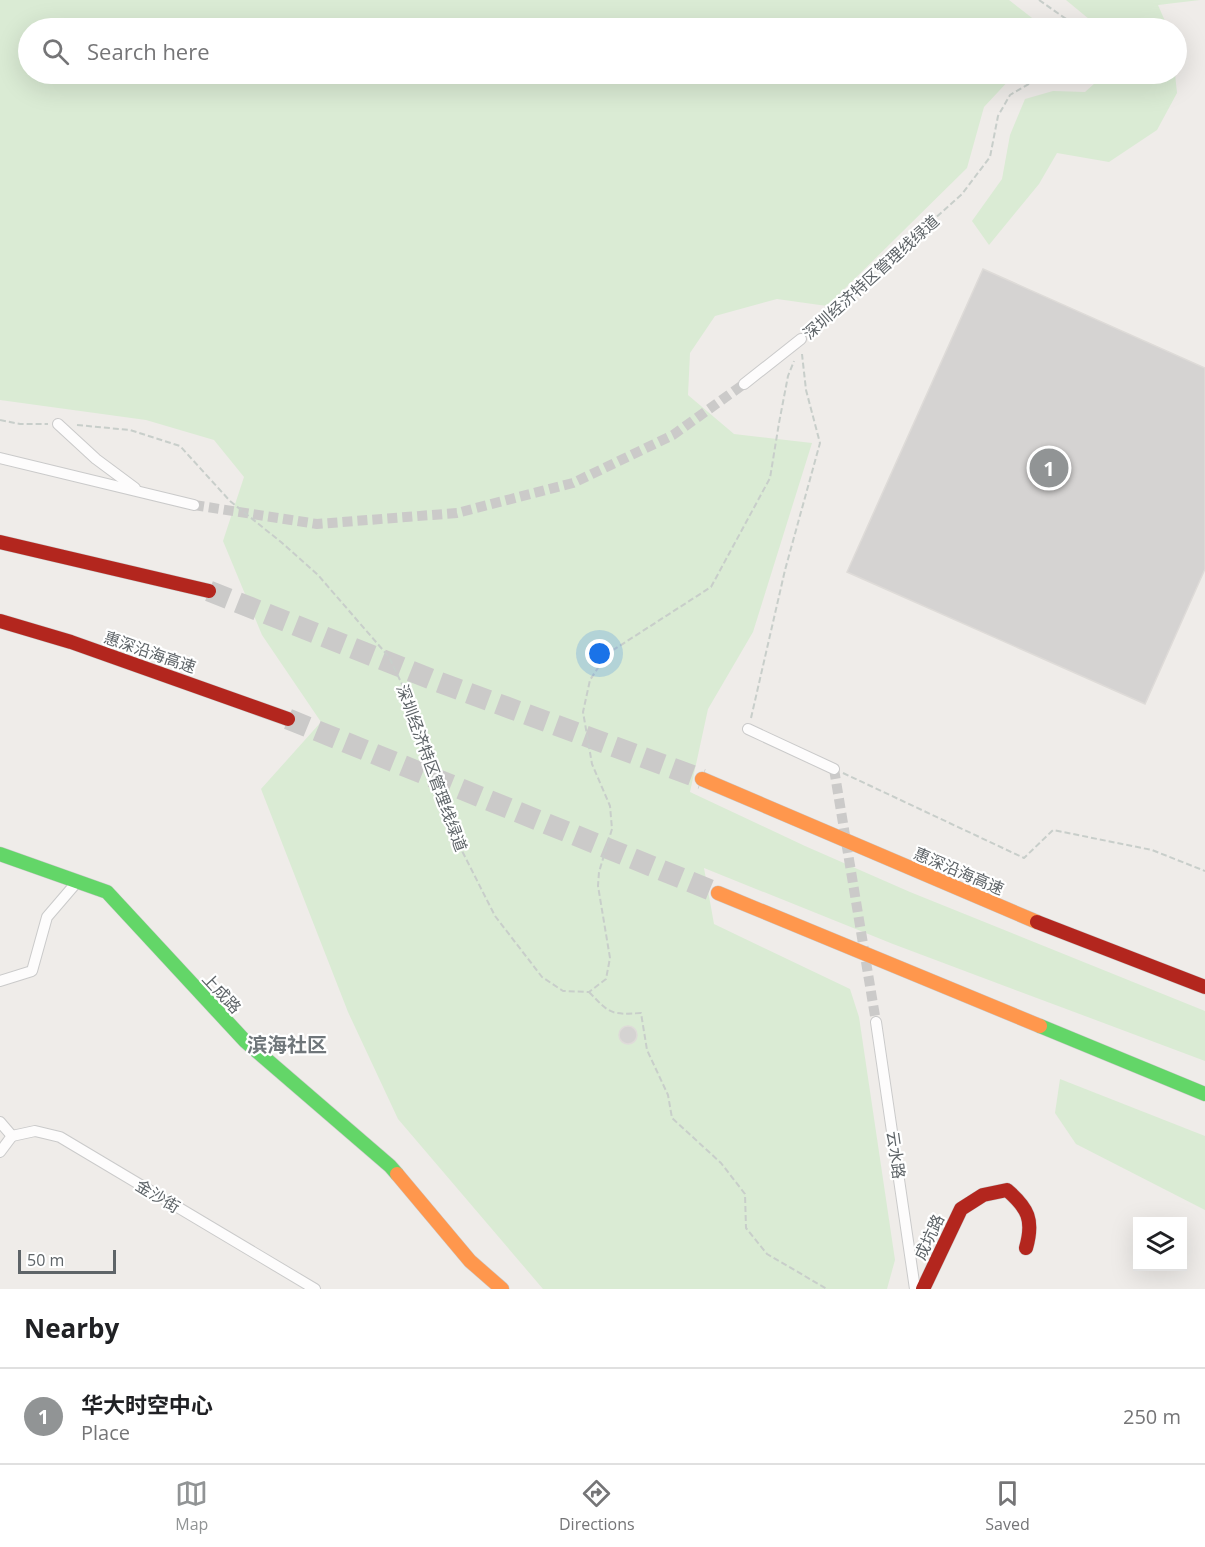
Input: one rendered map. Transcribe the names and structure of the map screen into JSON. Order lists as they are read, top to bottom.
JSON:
{
  "streets": {
    "main road": ["惠深沿海高速", "上成路", "成坑路"],
    "street": ["云水路", "金沙街"],
    "path": ["深圳经济特区管理线绿道"]
  },
  "districts": ["滨海社区"],
  "scale_bar": "50 m",
  "page": {
    "search": "Search here",
    "pins": "1",
    "scale": "50 m",
    "heading": "Nearby",
    "list": [
      {
        "mark": "1",
        "name": "华大时空中心",
        "note": "Place",
        "value": "250 m"
      }
    ],
    "nav": ["Map", "Directions", "Saved"]
  }
}
